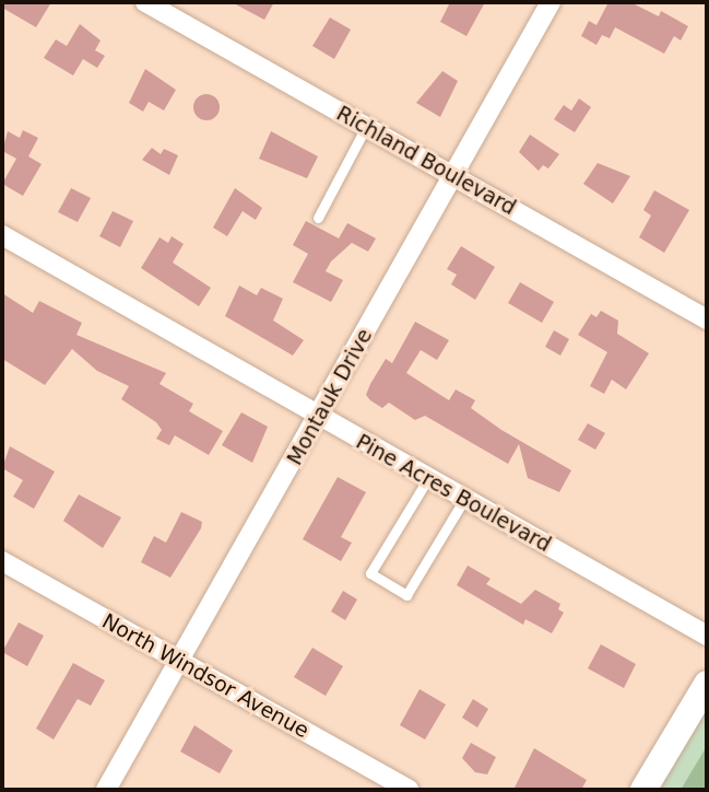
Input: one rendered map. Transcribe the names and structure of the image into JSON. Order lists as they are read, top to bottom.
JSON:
{
  "streets": {
    "street": [
      "Richland Boulevard",
      "Montauk Drive",
      "Pine Acres Boulevard",
      "North Windsor Avenue"
    ]
  },
  "crossings": [
    ["Richland Boulevard", "Montauk Drive"],
    ["Montauk Drive", "Pine Acres Boulevard"],
    ["Montauk Drive", "North Windsor Avenue"]
  ]
}
